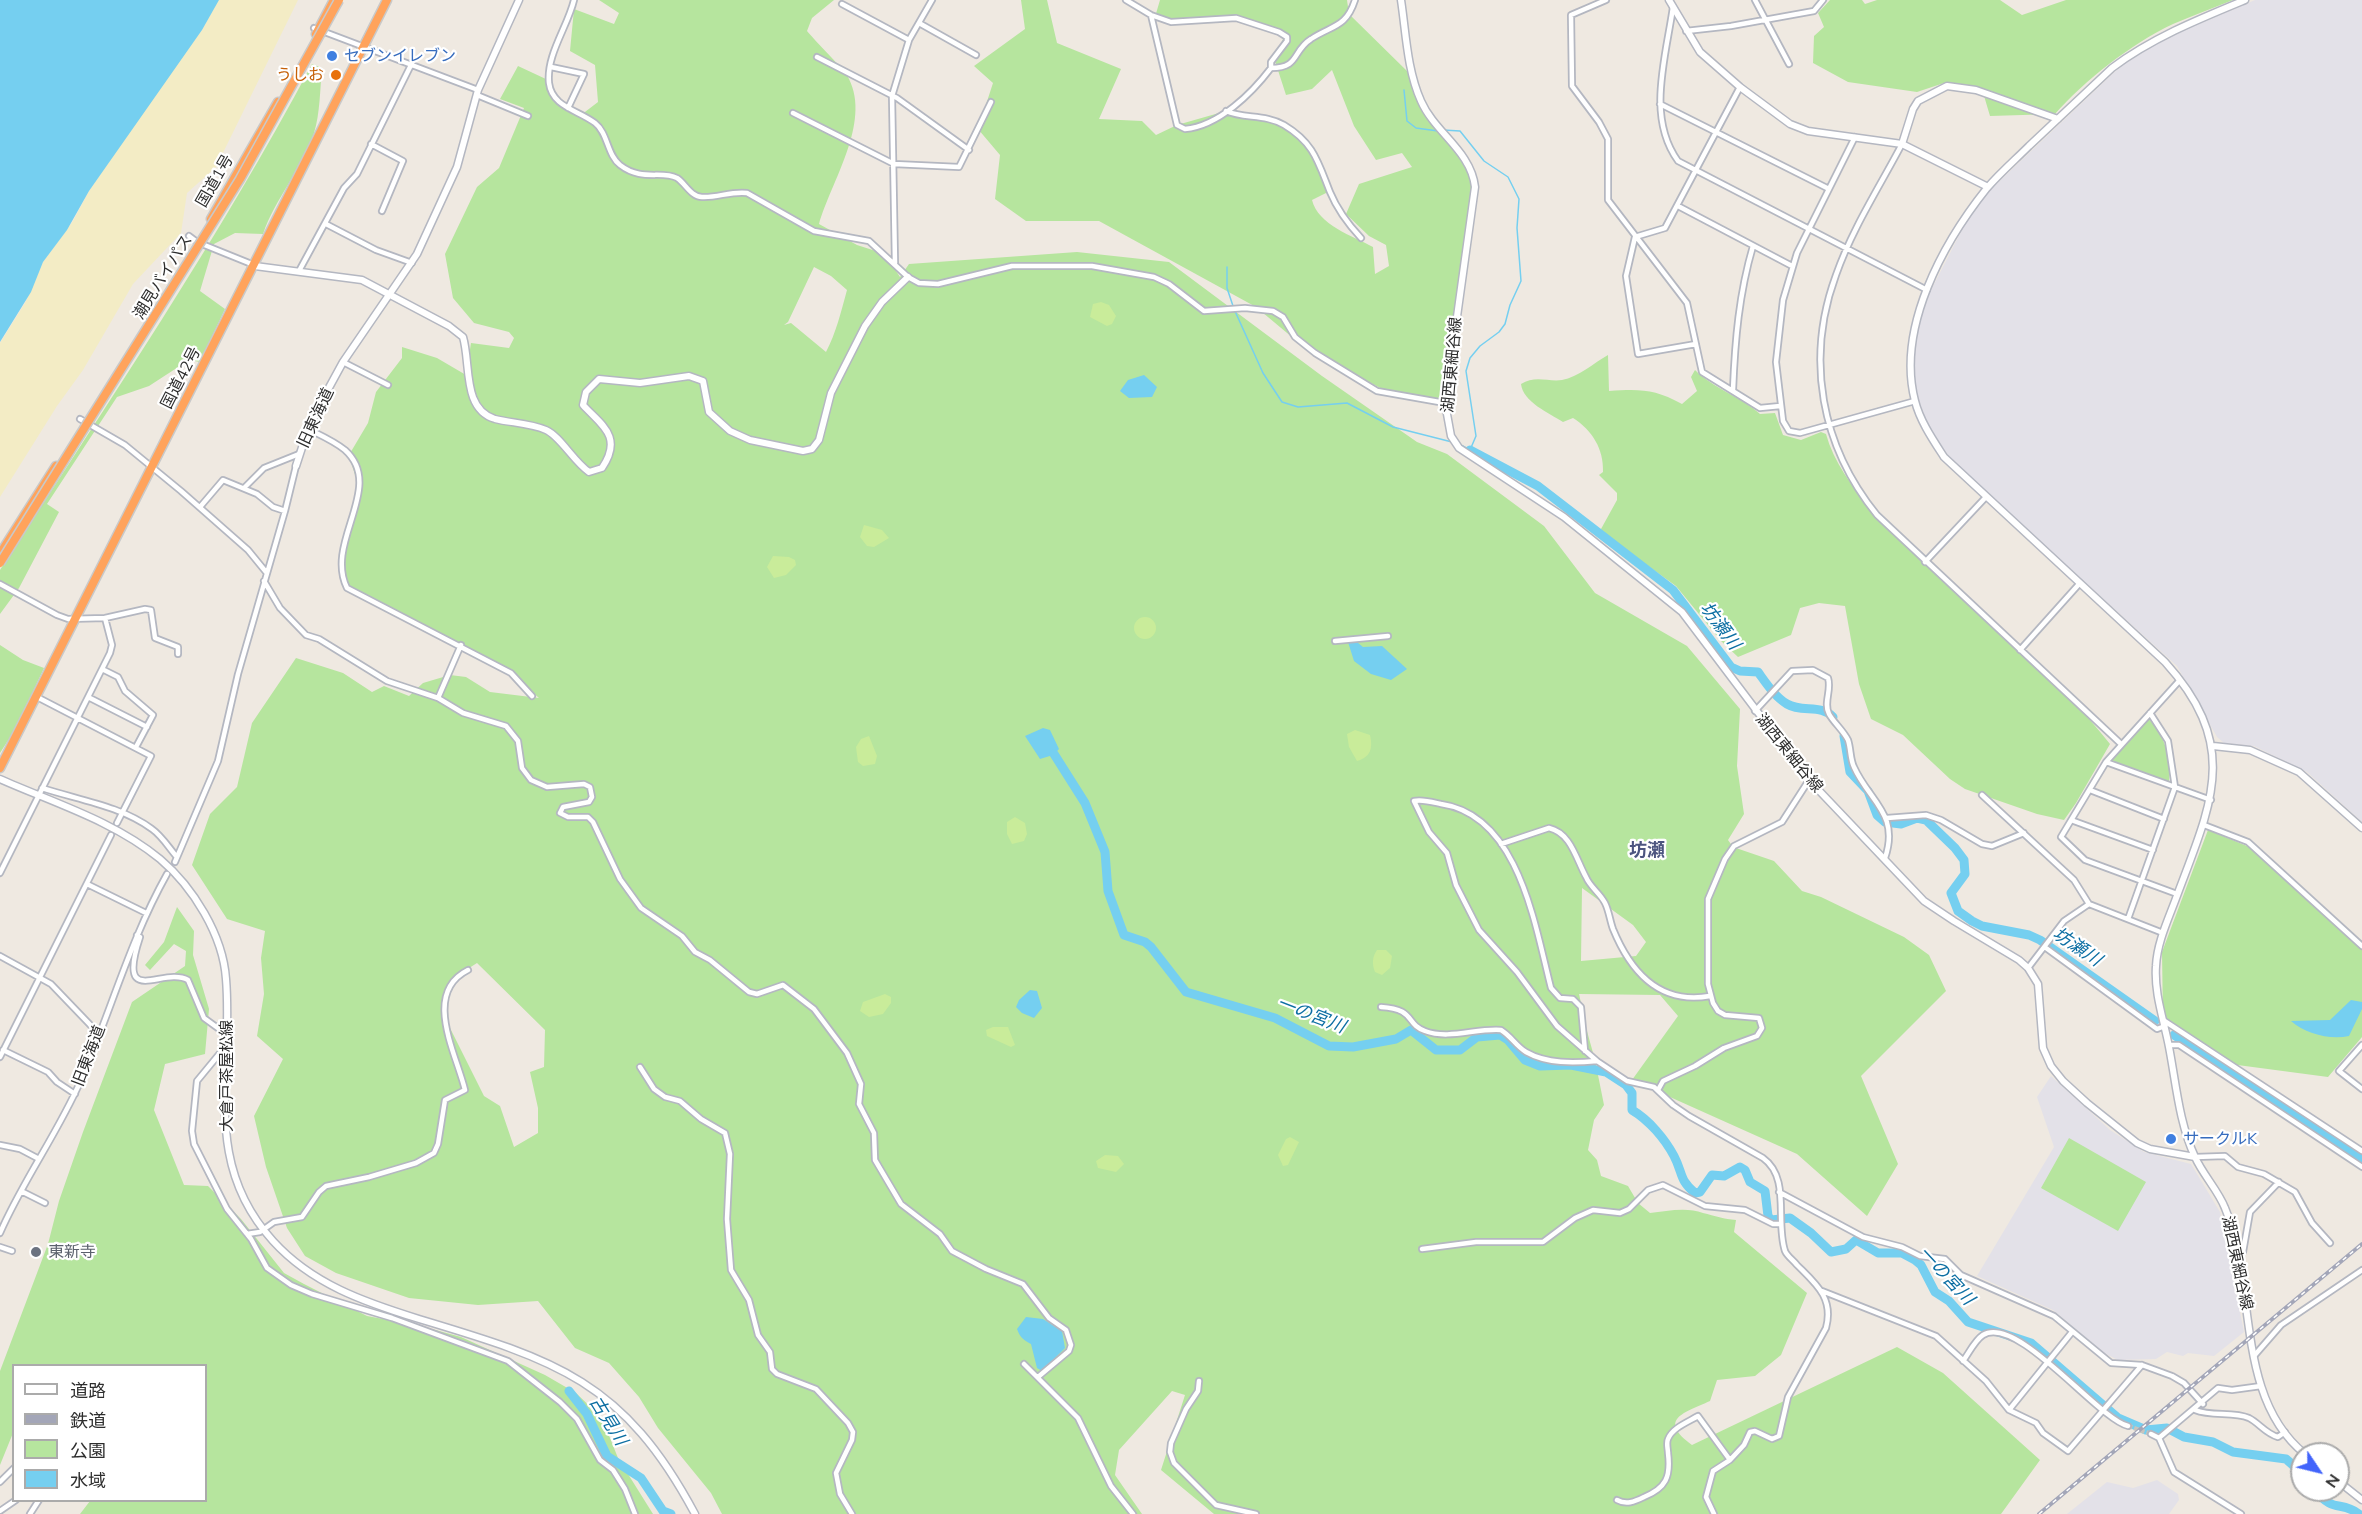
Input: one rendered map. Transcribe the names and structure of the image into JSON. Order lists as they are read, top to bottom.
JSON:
{
  "streets": {
    "highway": ["国道1号", "潮見バイパス", "国道42号"],
    "street": ["湖西東細谷線", "旧東海道", "大倉戸茶屋松線"]
  },
  "districts": ["坊瀬"],
  "water": ["坊瀬川", "一の宮川", "古見川"],
  "places": [
    "セブンイレブン",
    "うしお",
    "サークルK",
    "東新寺"
  ],
  "legend": [
    "道路",
    "鉄道",
    "公園",
    "水域"
  ],
  "north": "bottom right"
}
